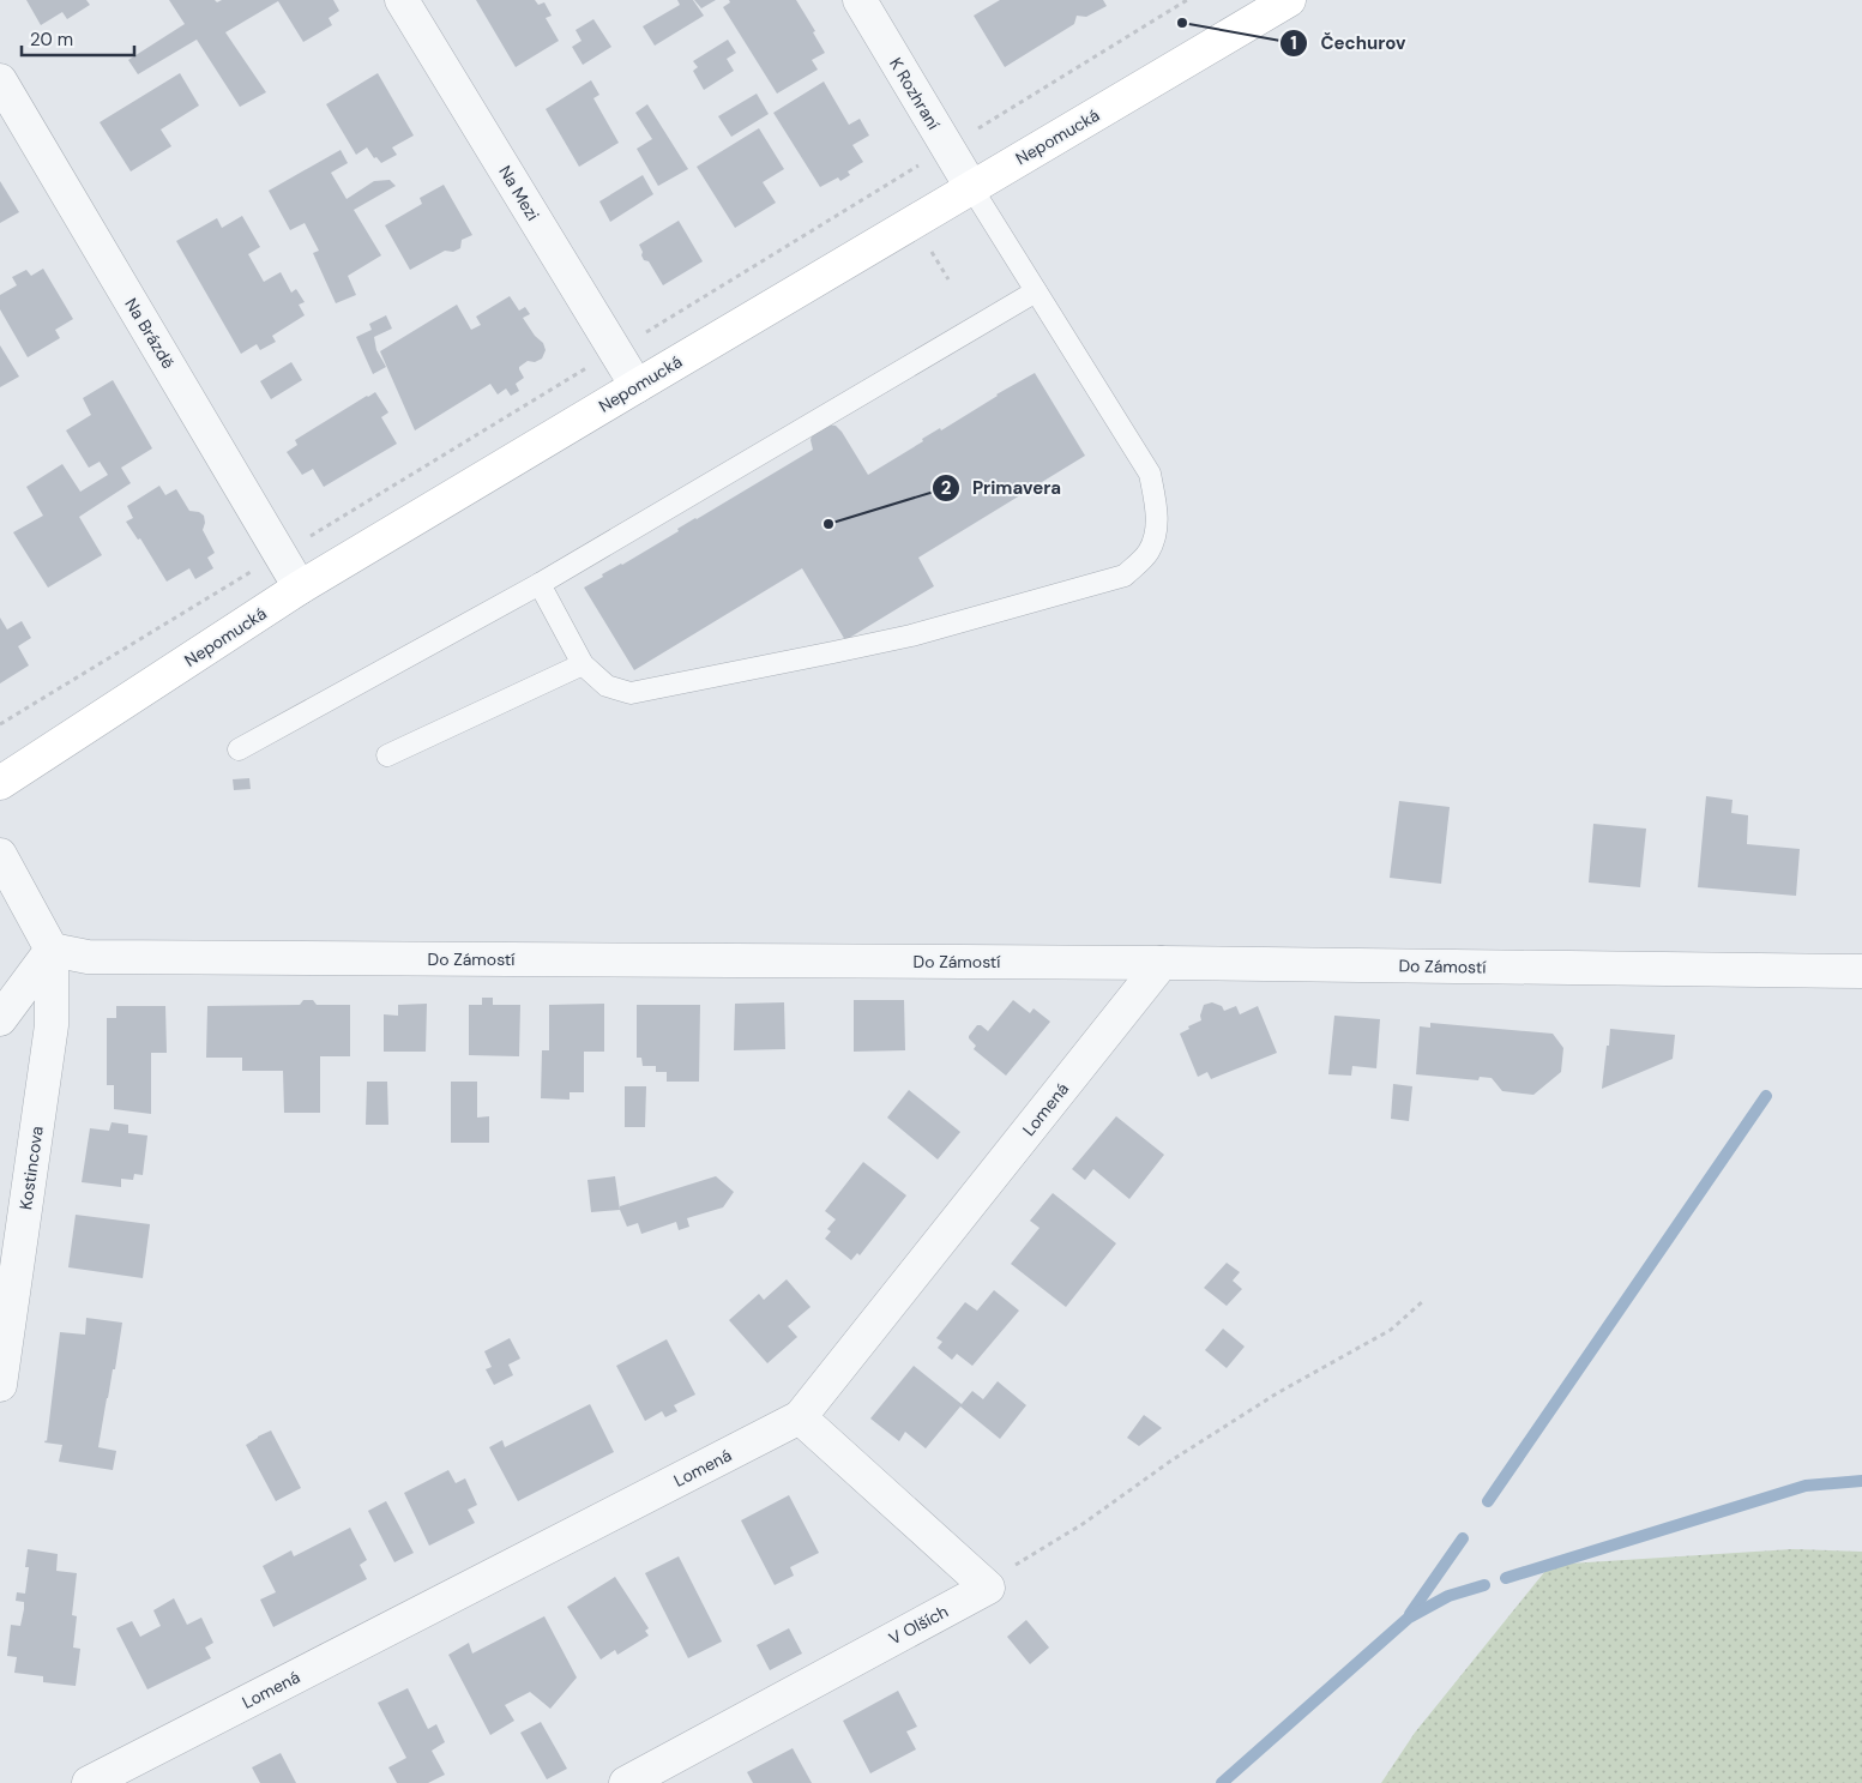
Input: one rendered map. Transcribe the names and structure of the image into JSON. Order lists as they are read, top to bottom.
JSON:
{
  "streets": {
    "street": [
      "K Rozhraní",
      "Nepomucká",
      "Na Mezi",
      "Na Brázdě",
      "Do Zámostí",
      "Lomená",
      "Kostincova",
      "V Olších"
    ]
  },
  "crossings": [
    ["K Rozhraní", "Nepomucká"],
    ["Nepomucká", "Na Mezi"],
    ["Nepomucká", "Na Brázdě"],
    ["Do Zámostí", "Lomená"],
    ["Do Zámostí", "Kostincova"]
  ],
  "places": ["Čechurov", "Primavera"],
  "scale_bar": "20 m"
}
